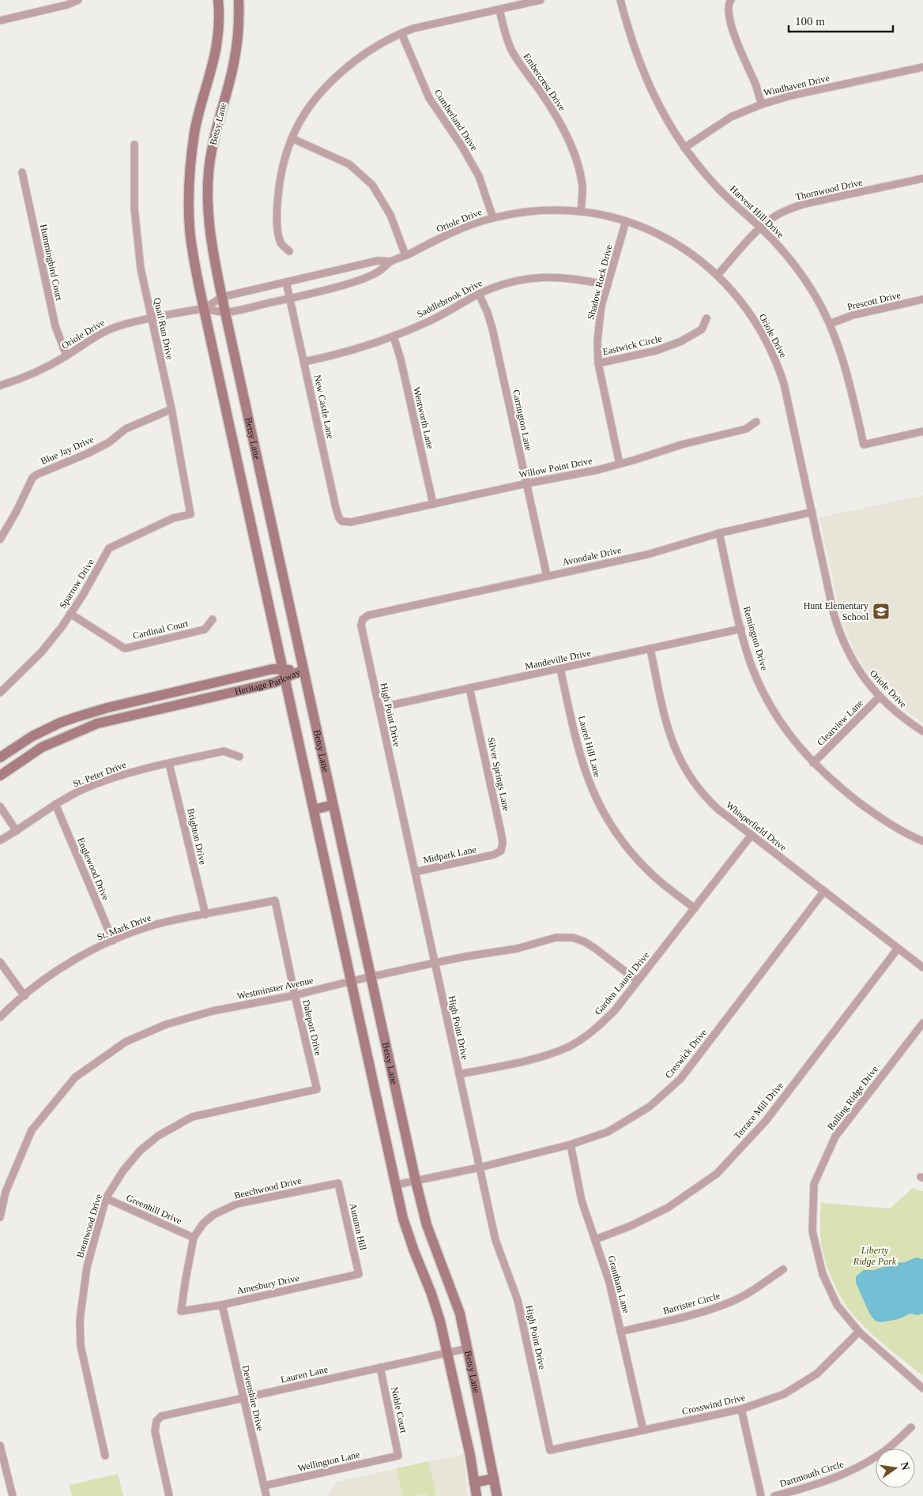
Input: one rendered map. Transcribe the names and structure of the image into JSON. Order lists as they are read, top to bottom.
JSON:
{
  "streets": {
    "main road": ["Betsy Lane", "Heritage Parkway"],
    "street": [
      "Embercrest Drive",
      "Windhaven Drive",
      "Cumberland Drive",
      "Thornwood Drive",
      "Harvest Hill Drive",
      "Oriole Drive",
      "Hummingbird Court",
      "Shadow Rock Drive",
      "Saddlebrook Drive",
      "Prescott Drive",
      "Quail Run Drive",
      "Eastwick Circle",
      "New Castle Lane",
      "Wentworth Lane",
      "Carrington Lane",
      "Blue Jay Drive",
      "Willow Point Drive",
      "Avondale Drive",
      "Sparrow Drive",
      "Cardinal Court",
      "Remington Drive",
      "Mandeville Drive",
      "High Point Drive",
      "Clearview Lane",
      "Laurel Hill Lane",
      "St. Peter Drive",
      "Silver Springs Lane",
      "Whisperfield Drive",
      "Brighton Drive",
      "Midpark Lane",
      "Englewood Drive",
      "St. Mark Drive",
      "Garden Laurel Drive",
      "Westminster Avenue",
      "Daleport Drive",
      "Creswick Drive",
      "Rolling Ridge Drive",
      "Terrace Mill Drive",
      "Beechwood Drive",
      "Greenhill Drive",
      "Brentwood Drive",
      "Autumn Hill",
      "Amesbury Drive",
      "Grantham Lane",
      "Barrister Circle",
      "Lauren Lane",
      "Devenshire Drive",
      "Crosswind Drive",
      "Noble Court",
      "Wellington Lane",
      "Dartmouth Circle"
    ]
  },
  "crossings": [
    ["Embercrest Drive", "Oriole Drive"],
    ["Windhaven Drive", "Harvest Hill Drive"],
    ["Cumberland Drive", "Oriole Drive"],
    ["Betsy Lane", "Oriole Drive"],
    ["Betsy Lane", "Heritage Parkway"],
    ["Betsy Lane", "Westminster Avenue"],
    ["Betsy Lane", "Creswick Drive"],
    ["Betsy Lane", "Lauren Lane"],
    ["Thornwood Drive", "Harvest Hill Drive"],
    ["Thornwood Drive", "Oriole Drive"],
    ["Harvest Hill Drive", "Prescott Drive"],
    ["Oriole Drive", "Hummingbird Court"],
    ["Oriole Drive", "Shadow Rock Drive"],
    ["Oriole Drive", "Quail Run Drive"],
    ["Oriole Drive", "New Castle Lane"],
    ["Oriole Drive", "Avondale Drive"],
    ["Oriole Drive", "Clearview Lane"],
    ["Shadow Rock Drive", "Saddlebrook Drive"],
    ["Shadow Rock Drive", "Eastwick Circle"],
    ["Shadow Rock Drive", "Willow Point Drive"],
    ["Saddlebrook Drive", "New Castle Lane"],
    ["Saddlebrook Drive", "Wentworth Lane"],
    ["Saddlebrook Drive", "Carrington Lane"],
    ["Quail Run Drive", "Blue Jay Drive"],
    ["Quail Run Drive", "Sparrow Drive"],
    ["New Castle Lane", "Willow Point Drive"],
    ["Wentworth Lane", "Willow Point Drive"],
    ["Carrington Lane", "Willow Point Drive"],
    ["Carrington Lane", "Avondale Drive"],
    ["Avondale Drive", "Remington Drive"],
    ["Avondale Drive", "High Point Drive"],
    ["Sparrow Drive", "Cardinal Court"],
    ["Remington Drive", "Mandeville Drive"],
    ["Remington Drive", "Clearview Lane"],
    ["Mandeville Drive", "High Point Drive"],
    ["Mandeville Drive", "Laurel Hill Lane"],
    ["Mandeville Drive", "Silver Springs Lane"],
    ["Mandeville Drive", "Whisperfield Drive"],
    ["High Point Drive", "Midpark Lane"],
    ["High Point Drive", "Garden Laurel Drive"],
    ["High Point Drive", "Westminster Avenue"],
    ["High Point Drive", "Creswick Drive"],
    ["High Point Drive", "Crosswind Drive"],
    ["Laurel Hill Lane", "Garden Laurel Drive"],
    ["St. Peter Drive", "Brighton Drive"],
    ["St. Peter Drive", "Englewood Drive"],
    ["Silver Springs Lane", "Midpark Lane"],
    ["Whisperfield Drive", "Garden Laurel Drive"],
    ["Whisperfield Drive", "Creswick Drive"],
    ["Whisperfield Drive", "Terrace Mill Drive"],
    ["Brighton Drive", "St. Mark Drive"],
    ["Englewood Drive", "St. Mark Drive"],
    ["St. Mark Drive", "Daleport Drive"],
    ["Garden Laurel Drive", "Westminster Avenue"],
    ["Westminster Avenue", "Daleport Drive"],
    ["Daleport Drive", "Brentwood Drive"],
    ["Creswick Drive", "Grantham Lane"],
    ["Rolling Ridge Drive", "Crosswind Drive"],
    ["Terrace Mill Drive", "Grantham Lane"],
    ["Beechwood Drive", "Greenhill Drive"],
    ["Beechwood Drive", "Autumn Hill"],
    ["Beechwood Drive", "Amesbury Drive"],
    ["Greenhill Drive", "Brentwood Drive"],
    ["Autumn Hill", "Amesbury Drive"],
    ["Amesbury Drive", "Devenshire Drive"],
    ["Grantham Lane", "Barrister Circle"],
    ["Grantham Lane", "Crosswind Drive"],
    ["Lauren Lane", "Devenshire Drive"],
    ["Lauren Lane", "Noble Court"],
    ["Devenshire Drive", "Wellington Lane"],
    ["Noble Court", "Wellington Lane"]
  ],
  "parks": ["Liberty Ridge Park"],
  "places": {
    "school or university": ["Hunt Elementary School"]
  },
  "scale_bar": "100 m",
  "north": "right"
}
